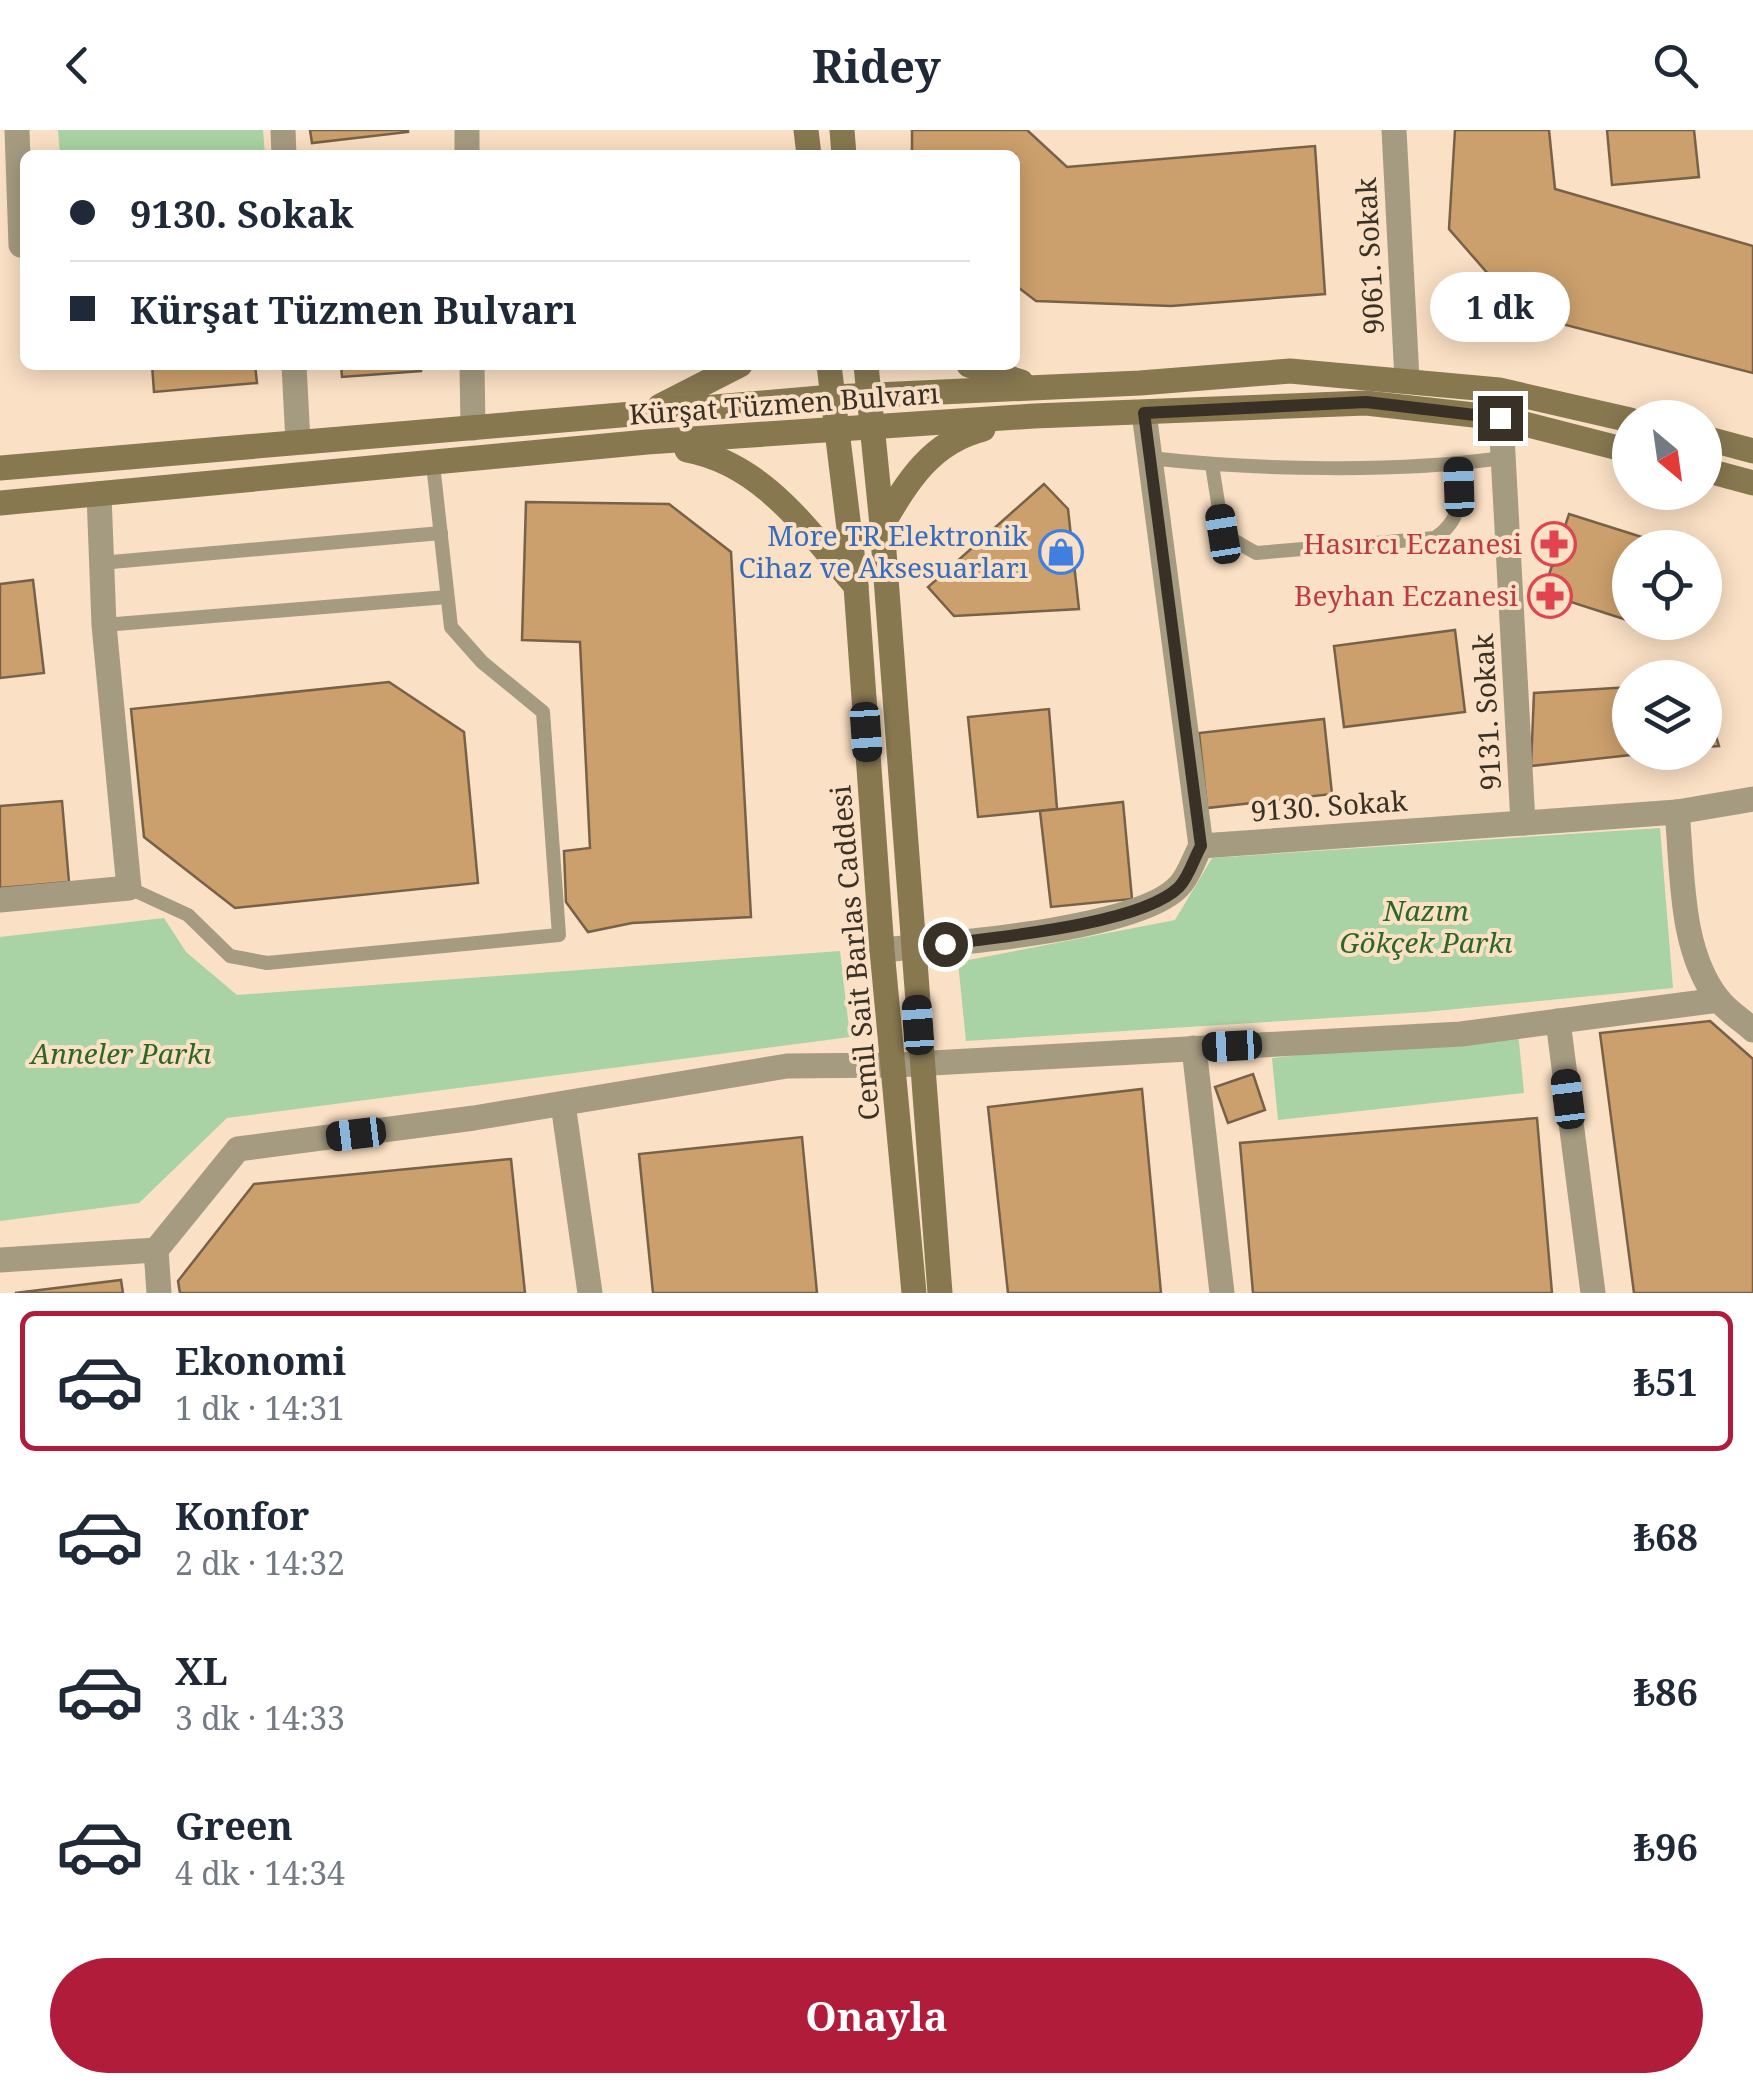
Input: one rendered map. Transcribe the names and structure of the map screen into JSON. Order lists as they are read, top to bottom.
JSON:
{
  "streets": {
    "street": [
      "9061. Sokak",
      "Kürşat Tüzmen Bulvarı",
      "9131. Sokak",
      "9130. Sokak",
      "Cemil Sait Barlas Caddesi"
    ]
  },
  "crossings": [
    ["9061. Sokak", "Kürşat Tüzmen Bulvarı"],
    ["Kürşat Tüzmen Bulvarı", "9131. Sokak"],
    ["Kürşat Tüzmen Bulvarı", "Cemil Sait Barlas Caddesi"],
    ["9131. Sokak", "9130. Sokak"]
  ],
  "parks": ["Nazım Gökçek Parkı", "Anneler Parkı"],
  "places": {
    "pharmacy": ["Hasırcı Eczanesi", "Beyhan Eczanesi"],
    "shop": ["More TR Elektronik Cihaz ve Aksesuarları"]
  },
  "north": "bottom right",
  "page": {
    "header": "Ridey",
    "banner": ["9130. Sokak", "Kürşat Tüzmen Bulvarı"],
    "bubble": "1 dk",
    "list": [
      {
        "name": "Ekonomi",
        "note": "1 dk · 14:31",
        "value": "₺51"
      },
      {
        "name": "Konfor",
        "note": "2 dk · 14:32",
        "value": "₺68"
      },
      {
        "name": "XL",
        "note": "3 dk · 14:33",
        "value": "₺86"
      },
      {
        "name": "Green",
        "note": "4 dk · 14:34",
        "value": "₺96"
      }
    ],
    "buttons": "Onayla"
  }
}
